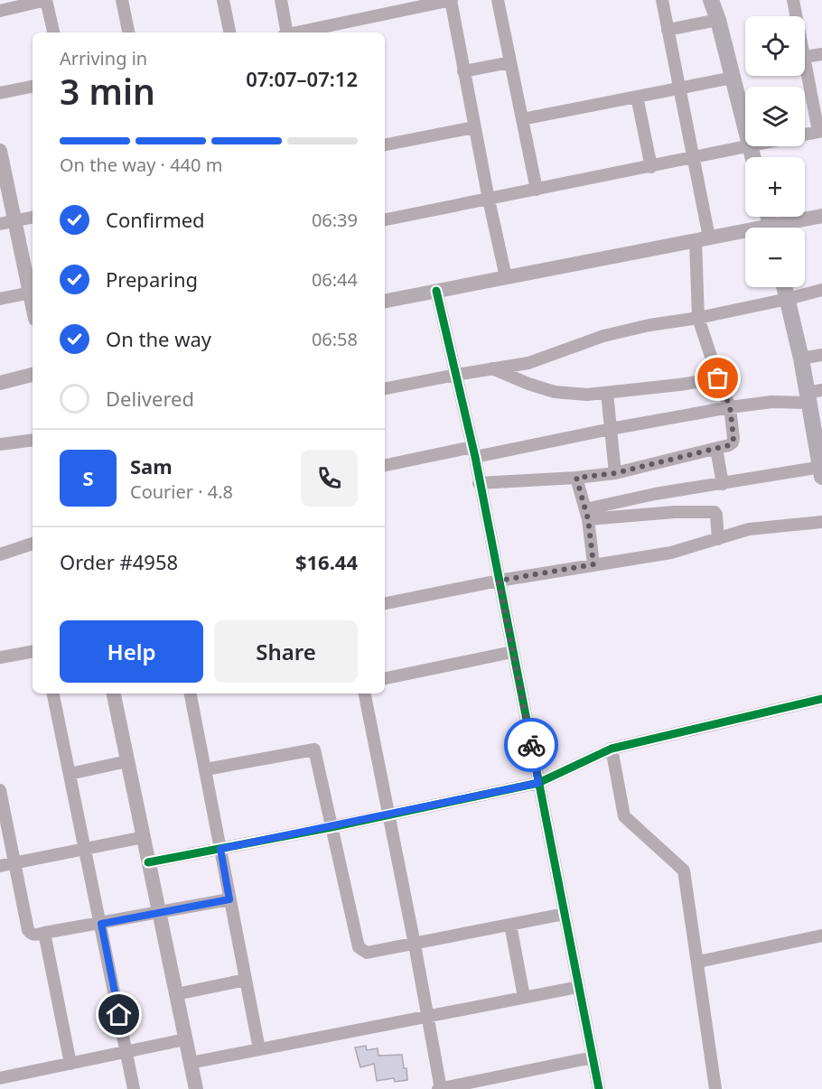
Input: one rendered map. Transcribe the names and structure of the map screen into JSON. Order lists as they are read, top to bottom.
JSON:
{
  "page": {
    "map_buttons": ["+", "−"],
    "heading": ["3 min", "Arriving in", "07:07–07:12"],
    "panel": [
      "Sam",
      "Courier · 4.8",
      "Order #4958",
      "$16.44"
    ],
    "bar": "On the way · 440 m",
    "list": [
      ["Confirmed", "06:39"],
      ["Preparing", "06:44"],
      ["On the way", "06:58"],
      "Delivered"
    ],
    "round": "S",
    "buttons": ["Help", "Share"]
  }
}
